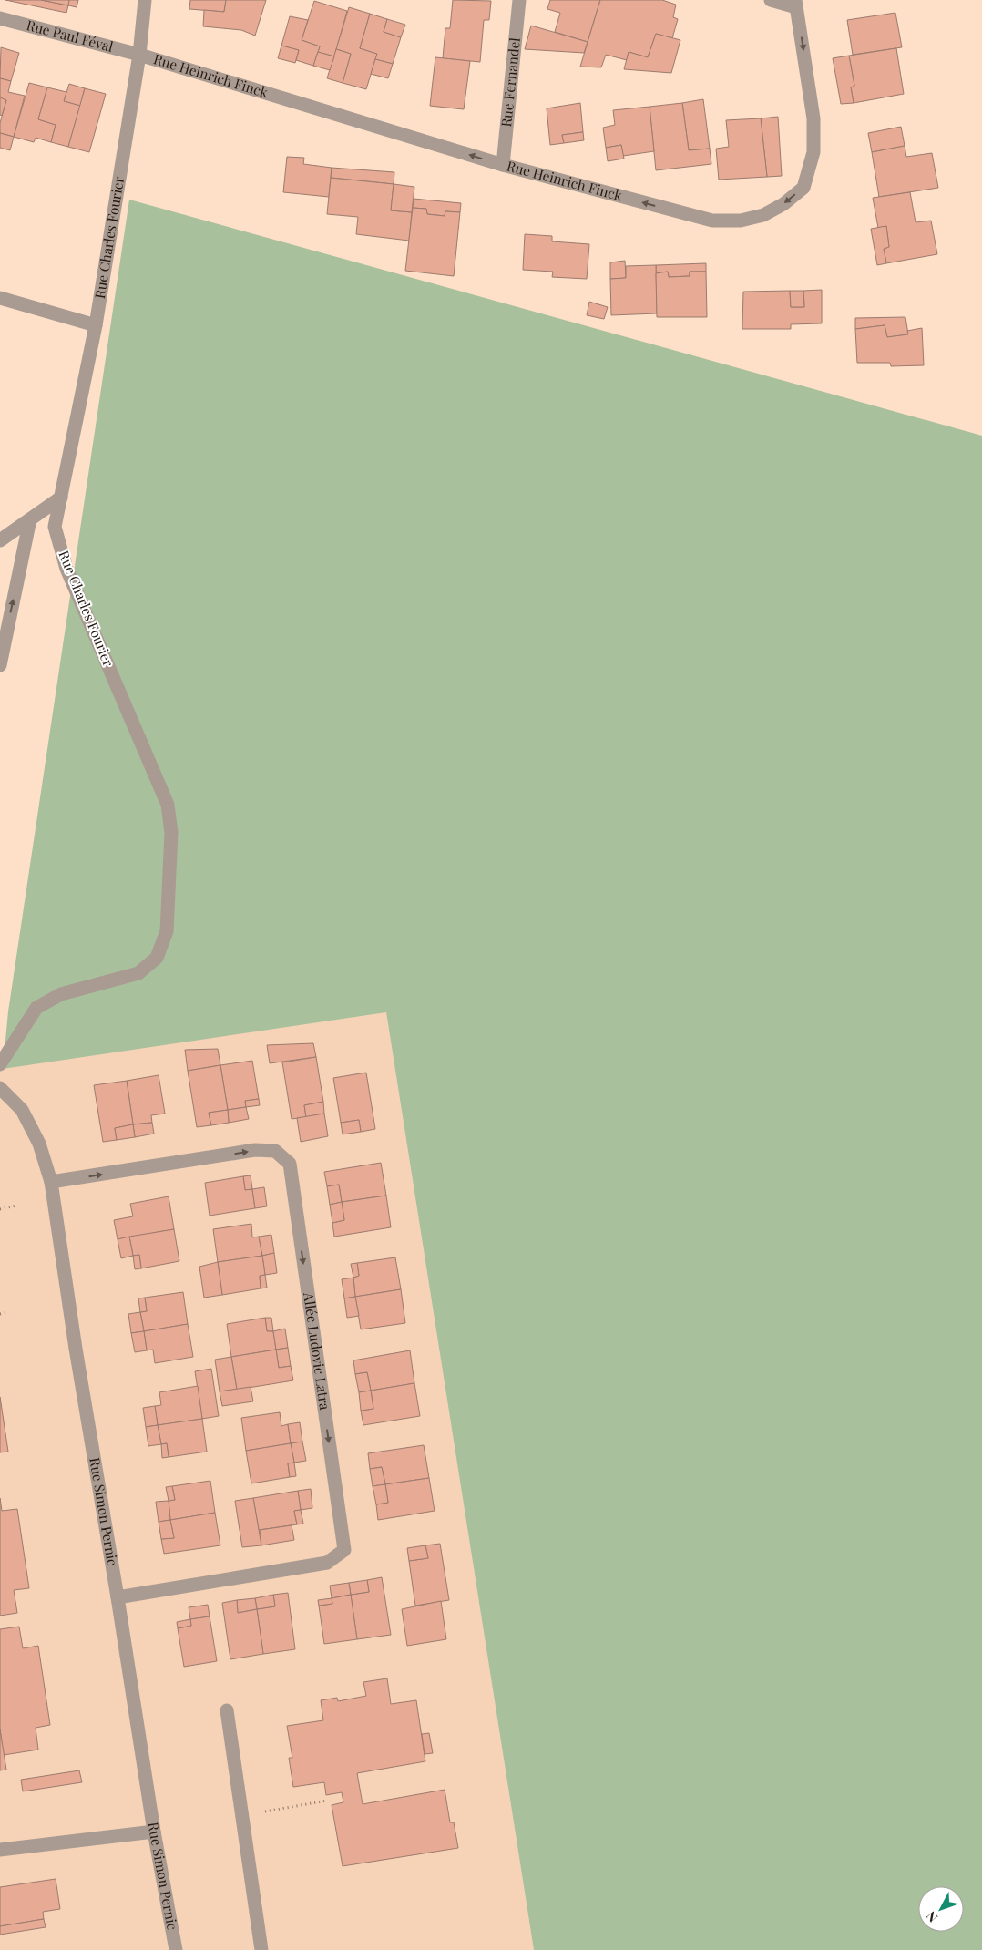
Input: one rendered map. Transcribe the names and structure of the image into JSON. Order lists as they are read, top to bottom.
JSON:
{
  "streets": {
    "street": [
      "Rue Paul Féval",
      "Rue Heinrich Finck",
      "Rue Fernandel",
      "Rue Charles Fourier",
      "Allée Ludovic Latra",
      "Rue Simon Pernic"
    ]
  },
  "crossings": [
    ["Rue Paul Féval", "Rue Heinrich Finck"],
    ["Rue Paul Féval", "Rue Charles Fourier"],
    ["Rue Heinrich Finck", "Rue Fernandel"],
    ["Rue Heinrich Finck", "Rue Charles Fourier"],
    ["Allée Ludovic Latra", "Rue Simon Pernic"]
  ],
  "north": "bottom left"
}
